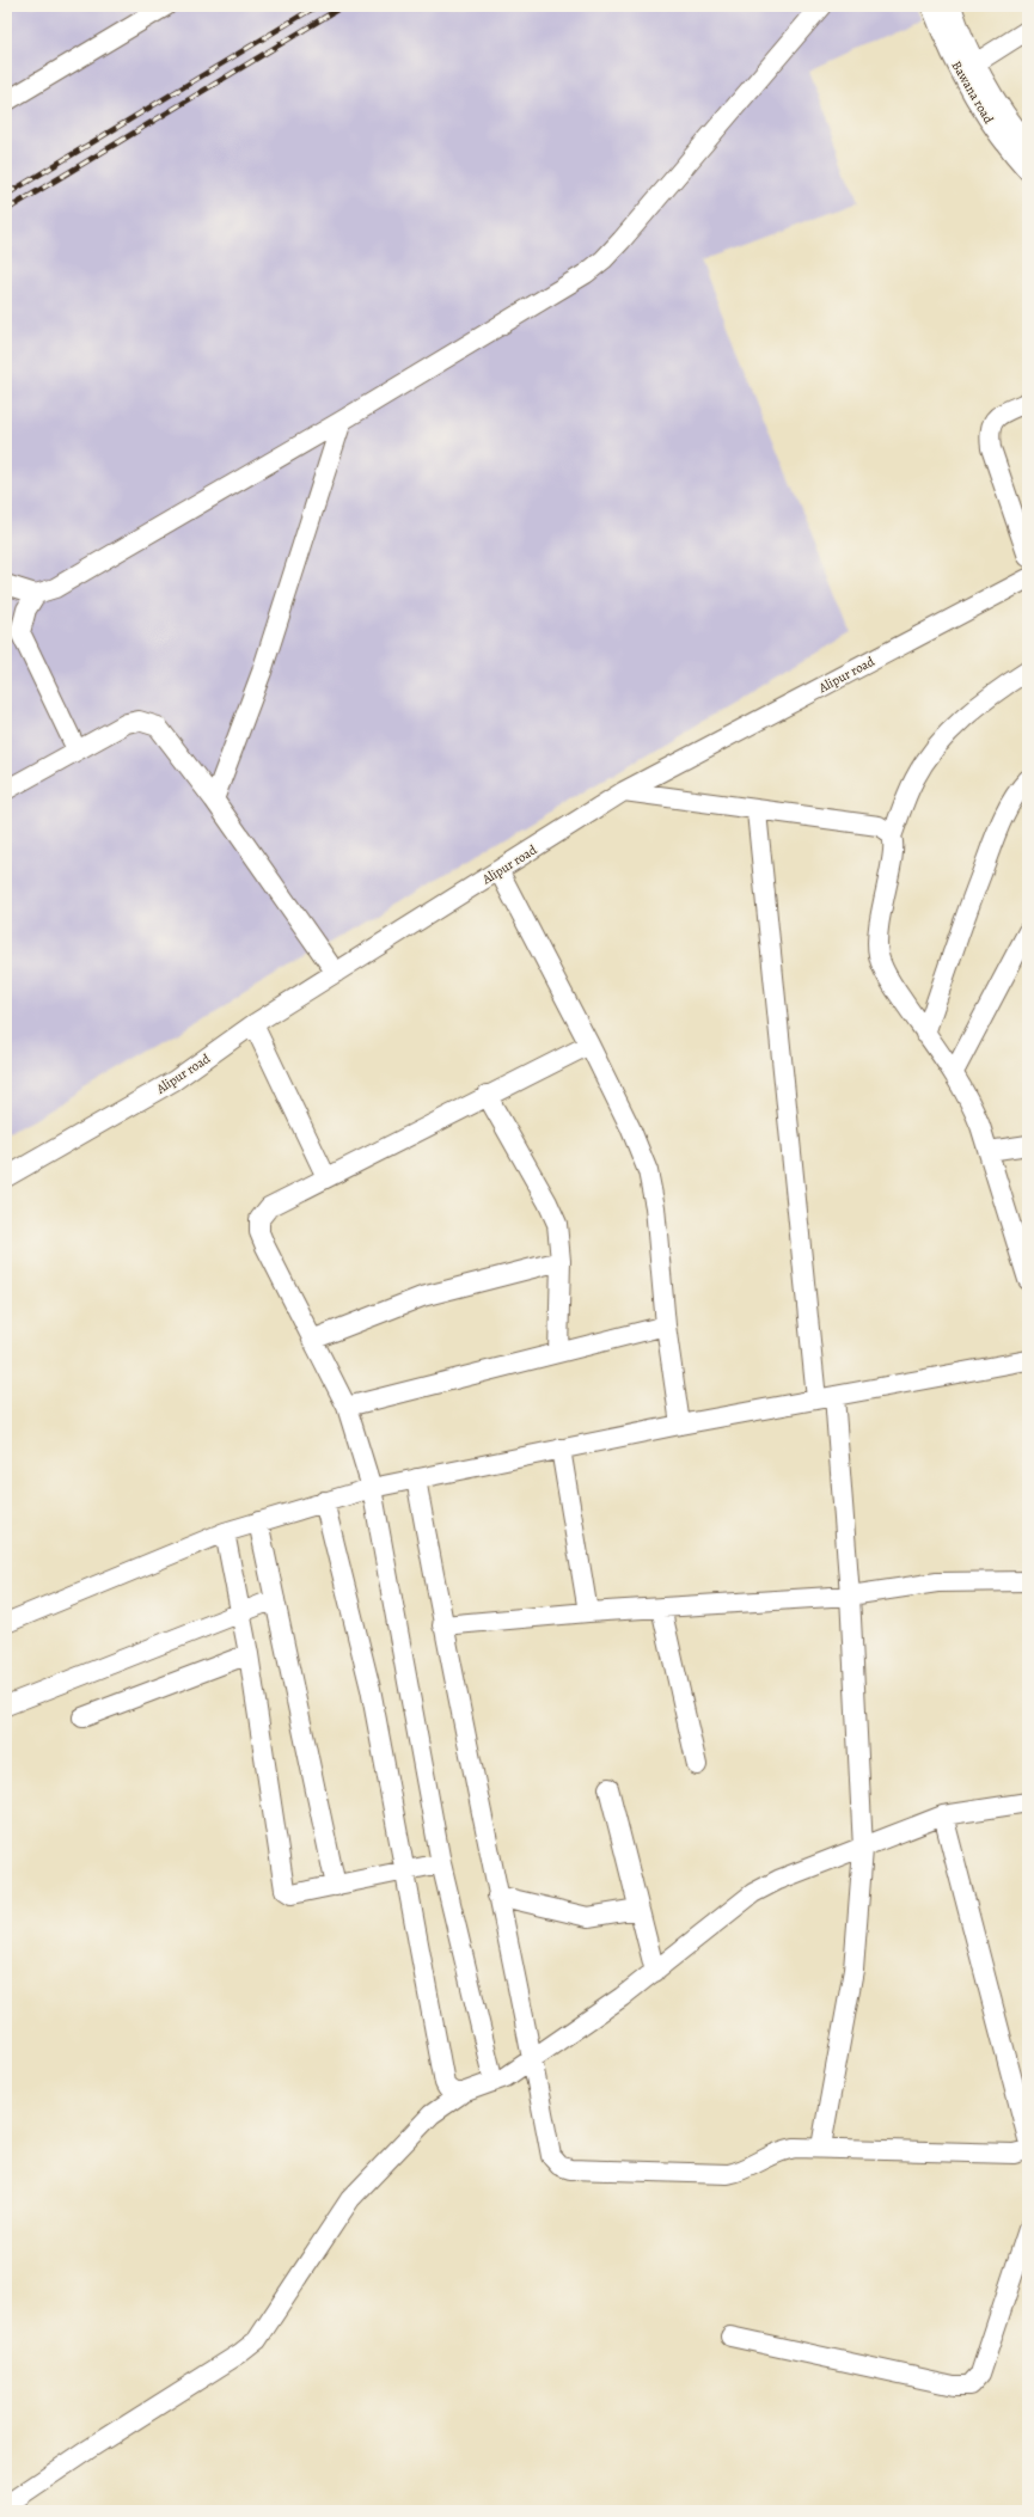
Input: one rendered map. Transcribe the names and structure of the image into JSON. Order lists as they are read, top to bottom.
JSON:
{
  "streets": {
    "street": ["Bawana road", "Alipur road"]
  }
}
